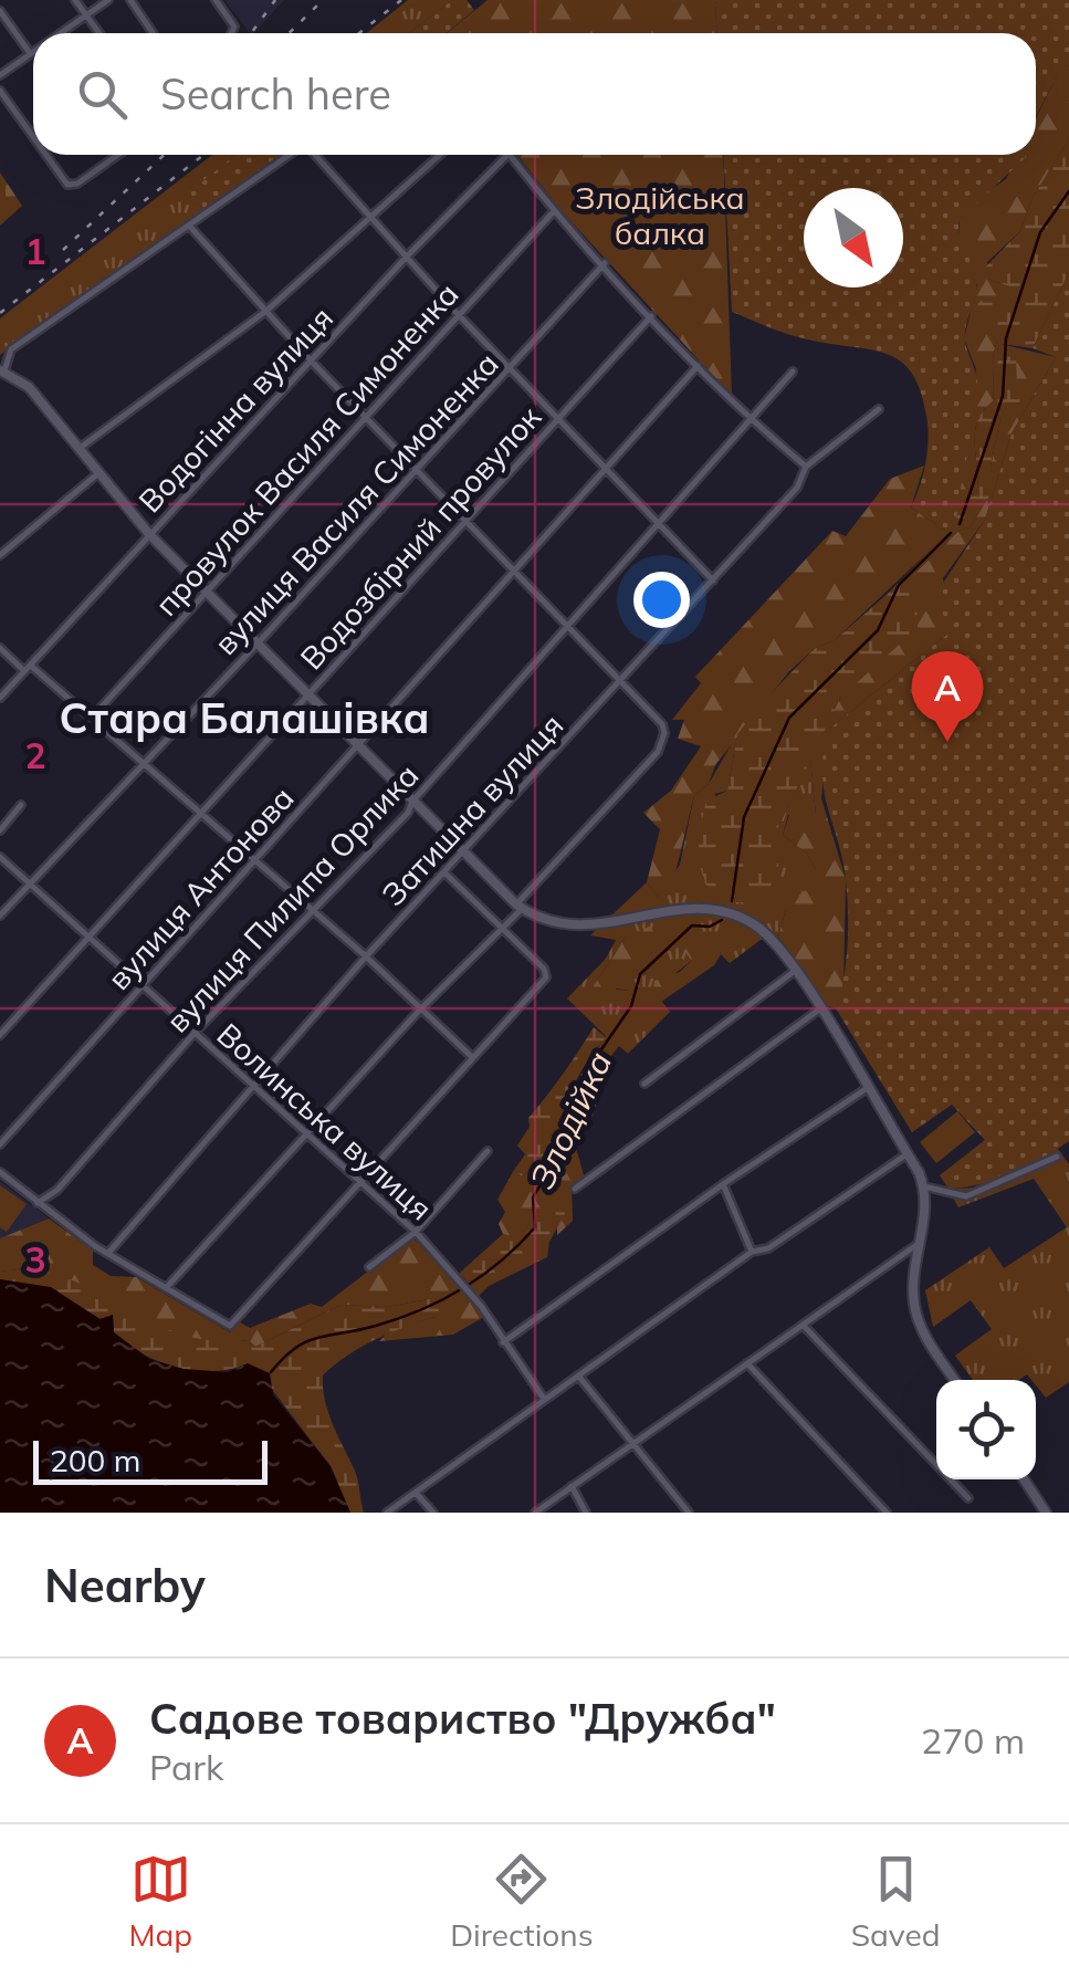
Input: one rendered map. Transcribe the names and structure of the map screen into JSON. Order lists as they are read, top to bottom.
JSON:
{
  "streets": {
    "street": [
      "Водогінна вулиця",
      "провулок Василя Симоненка",
      "вулиця Василя Симоненка",
      "Водозбірний провулок",
      "Затишна вулиця",
      "вулиця Антонова",
      "вулиця Пилипа Орлика",
      "Волинська вулиця"
    ]
  },
  "crossings": [
    ["вулиця Василя Симоненка", "Волинська вулиця"],
    ["Водозбірний провулок", "Волинська вулиця"],
    ["Затишна вулиця", "Волинська вулиця"],
    ["вулиця Антонова", "Волинська вулиця"],
    ["вулиця Пилипа Орлика", "Волинська вулиця"]
  ],
  "districts": ["Стара Балашівка"],
  "water": ["Злодійка"],
  "parks": ["Злодійська балка"],
  "scale_bar": "200 m",
  "north": "bottom right",
  "page": {
    "search": "Search here",
    "pins": "A",
    "scale": "200 m",
    "heading": "Nearby",
    "list": [
      {
        "mark": "A",
        "name": "Садове товариство \"Дружба\"",
        "note": "Park",
        "value": "270 m"
      }
    ],
    "nav": ["Map", "Directions", "Saved"]
  },
  "grid": {
    "rows": ["1", "2", "3"]
  }
}
